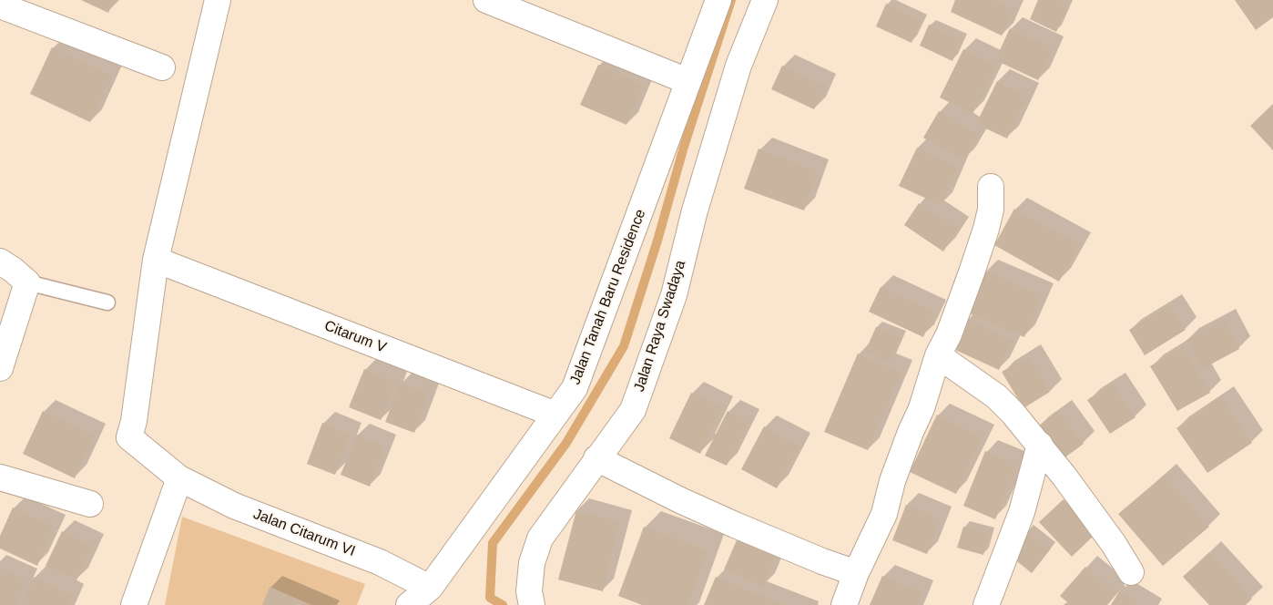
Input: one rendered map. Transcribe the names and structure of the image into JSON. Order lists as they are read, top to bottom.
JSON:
{
  "streets": {
    "street": [
      "Jalan Tanah Baru Residence",
      "Jalan Raya Swadaya",
      "Citarum V",
      "Jalan Citarum VI"
    ]
  },
  "crossings": [
    ["Jalan Tanah Baru Residence", "Citarum V"],
    ["Jalan Tanah Baru Residence", "Jalan Citarum VI"],
    ["Citarum V", "Jalan Citarum VI"]
  ]
}
